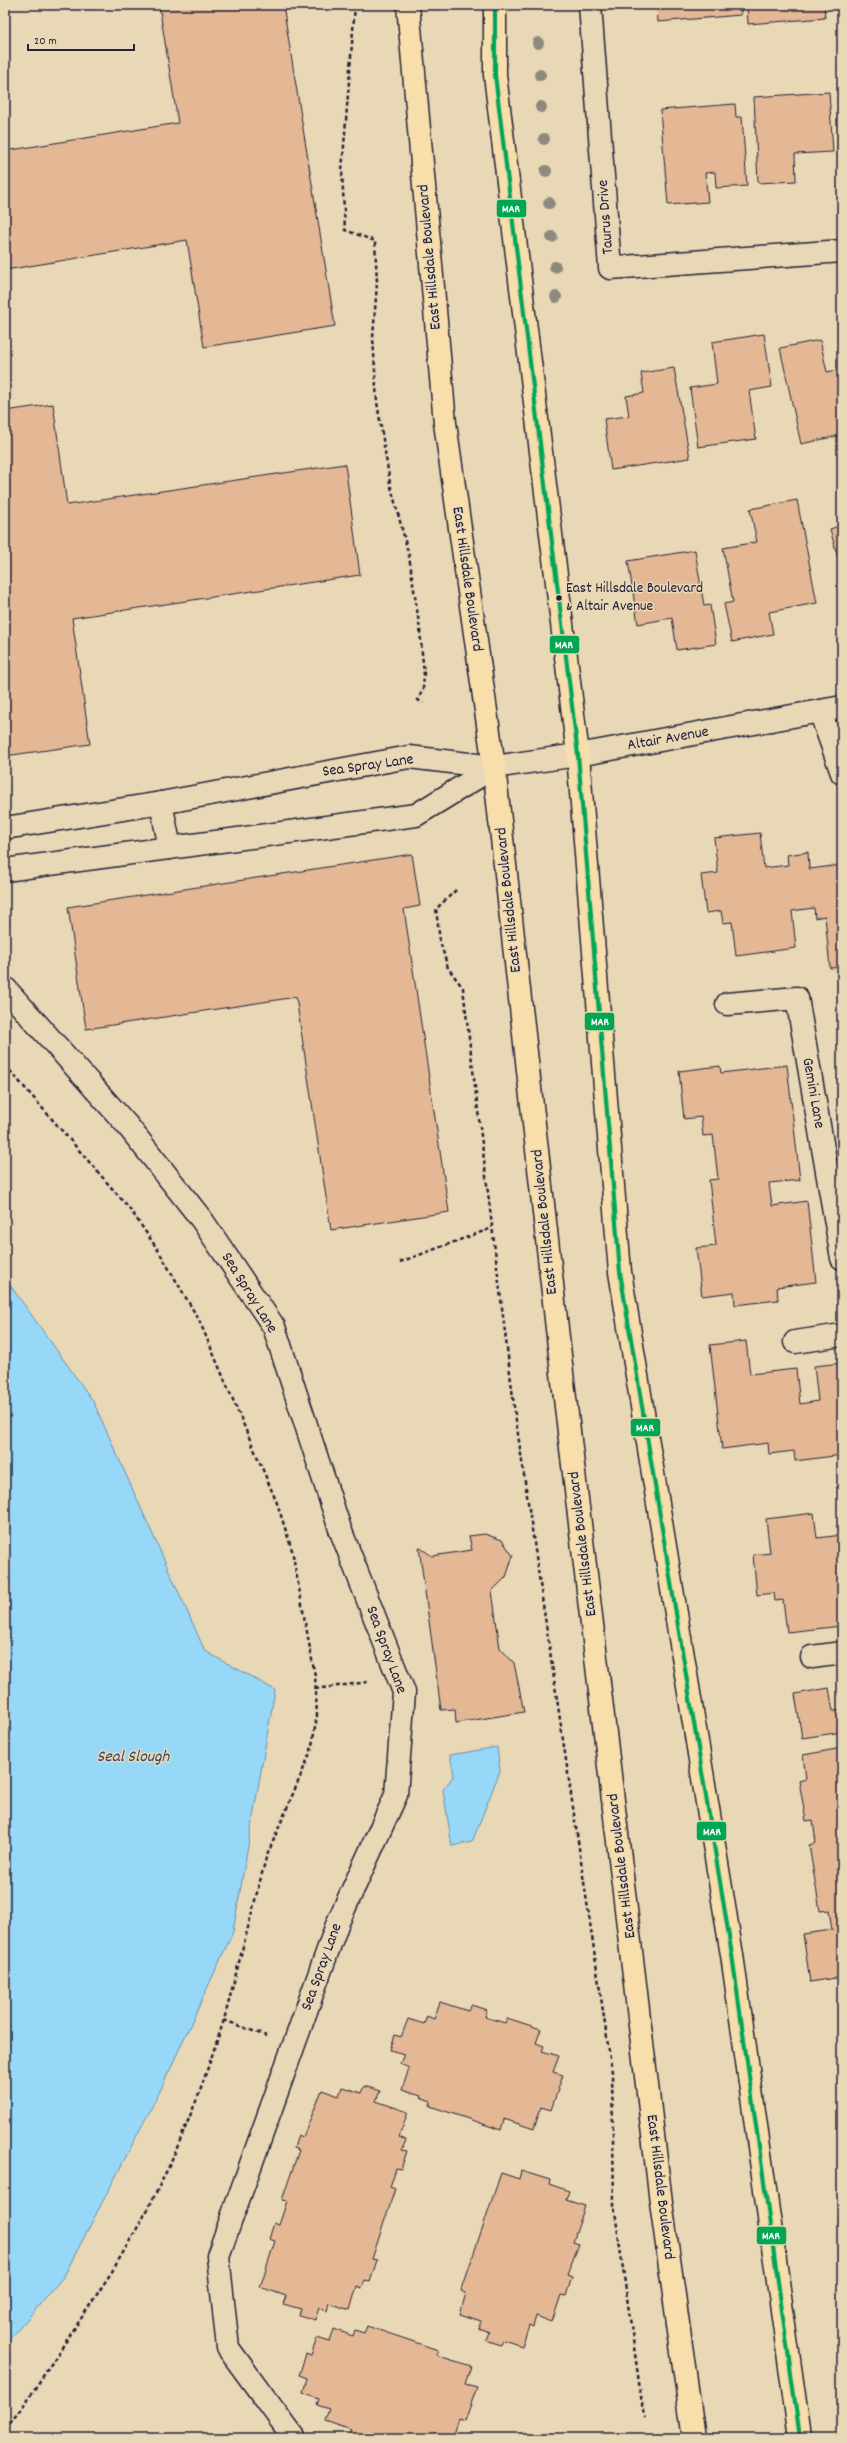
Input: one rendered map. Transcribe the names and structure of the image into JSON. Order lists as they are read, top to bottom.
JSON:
{
  "streets": {
    "main road": ["East Hillsdale Boulevard"],
    "street": [
      "Taurus Drive",
      "Altair Avenue",
      "Sea Spray Lane",
      "Gemini Lane"
    ]
  },
  "crossings": [
    ["East Hillsdale Boulevard", "Altair Avenue"],
    ["East Hillsdale Boulevard", "Sea Spray Lane"],
    ["Altair Avenue", "Sea Spray Lane"]
  ],
  "water": ["Seal Slough"],
  "places": ["East Hillsdale Boulevard & Altair Avenue"],
  "lines": ["transit line MAR"],
  "scale_bar": "20 m"
}
